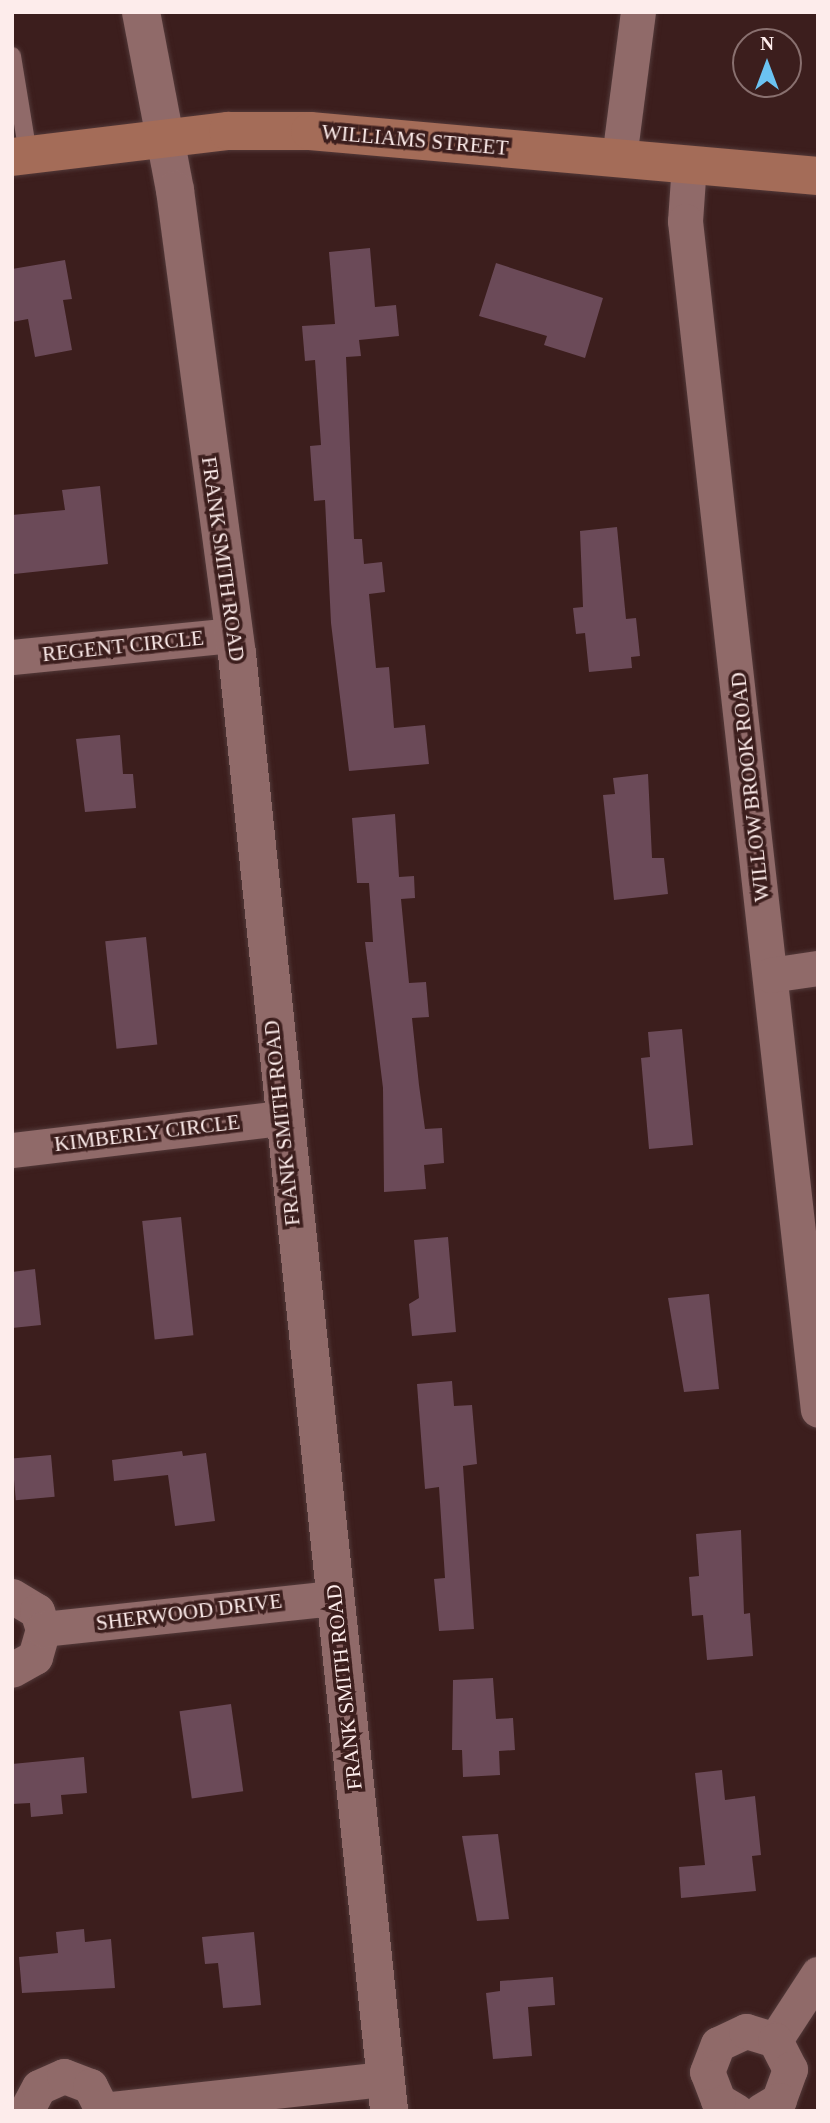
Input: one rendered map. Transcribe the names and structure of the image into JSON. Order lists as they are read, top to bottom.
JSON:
{
  "streets": {
    "main road": ["WILLIAMS STREET"],
    "street": [
      "FRANK SMITH ROAD",
      "REGENT CIRCLE",
      "WILLOW BROOK ROAD",
      "KIMBERLY CIRCLE",
      "SHERWOOD DRIVE"
    ]
  },
  "crossings": [
    ["WILLIAMS STREET", "FRANK SMITH ROAD"],
    ["WILLIAMS STREET", "WILLOW BROOK ROAD"],
    ["FRANK SMITH ROAD", "REGENT CIRCLE"],
    ["FRANK SMITH ROAD", "KIMBERLY CIRCLE"],
    ["FRANK SMITH ROAD", "SHERWOOD DRIVE"]
  ],
  "north": "top"
}
